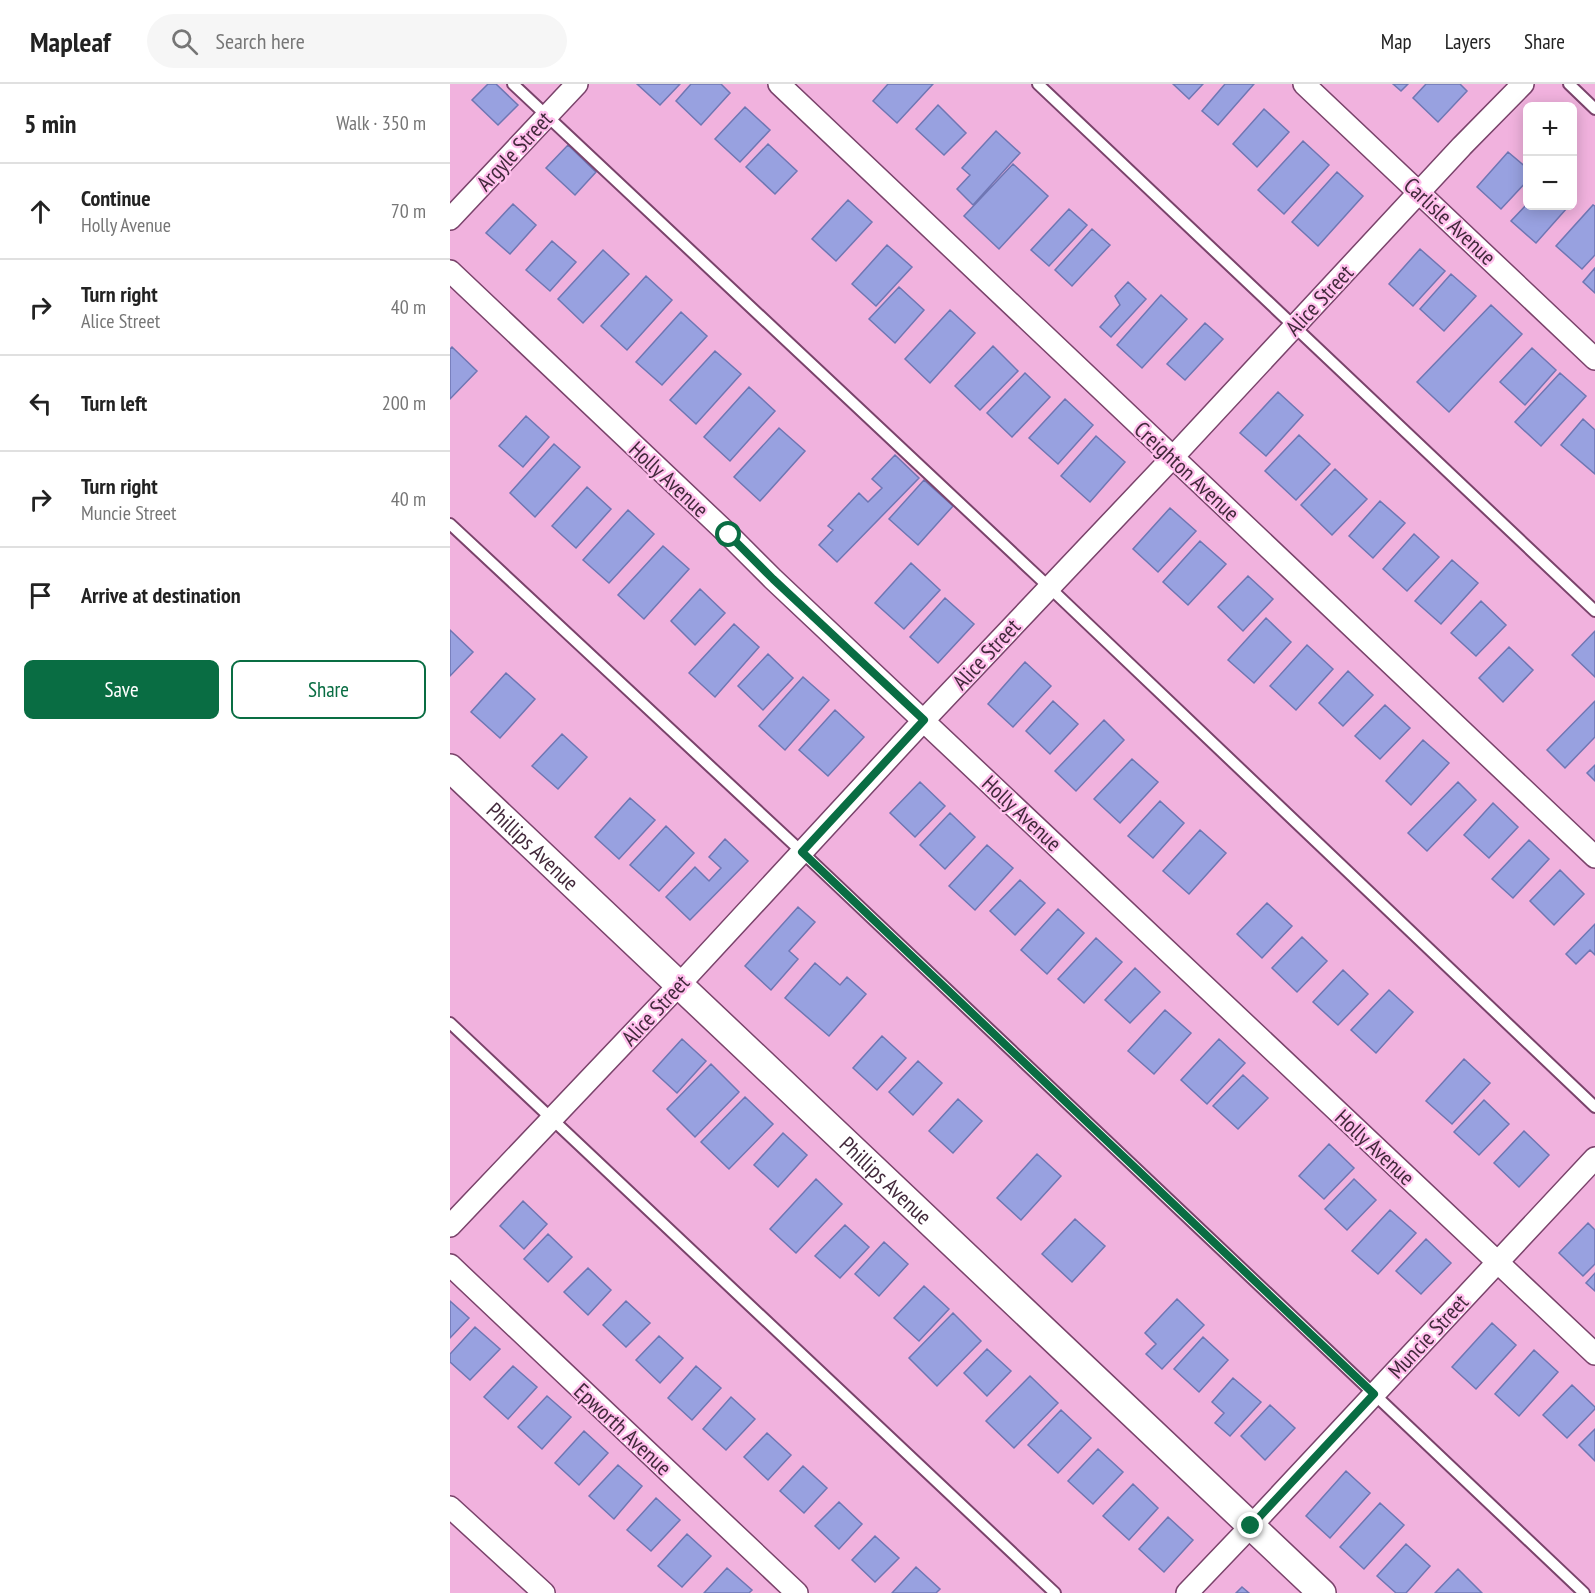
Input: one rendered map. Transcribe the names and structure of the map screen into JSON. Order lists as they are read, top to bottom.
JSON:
{
  "streets": {
    "street": [
      "Argyle Street",
      "Carlisle Avenue",
      "Alice Street",
      "Creighton Avenue",
      "Holly Avenue",
      "Phillips Avenue",
      "Muncie Street",
      "Epworth Avenue"
    ]
  },
  "crossings": [
    ["Carlisle Avenue", "Alice Street"],
    ["Alice Street", "Creighton Avenue"],
    ["Alice Street", "Holly Avenue"],
    ["Alice Street", "Phillips Avenue"],
    ["Holly Avenue", "Muncie Street"],
    ["Phillips Avenue", "Muncie Street"]
  ],
  "page": {
    "header": "Mapleaf",
    "search": "Search here",
    "nav": ["Map", "Layers", "Share"],
    "heading": ["5 min", "Walk · 350 m"],
    "map_buttons": ["+", "−"],
    "list": [
      ["Continue", "Holly Avenue", "70 m"],
      ["Turn right", "Alice Street", "40 m"],
      ["Turn left", "200 m"],
      ["Turn right", "Muncie Street", "40 m"],
      "Arrive at destination"
    ],
    "buttons": ["Save", "Share"]
  }
}
